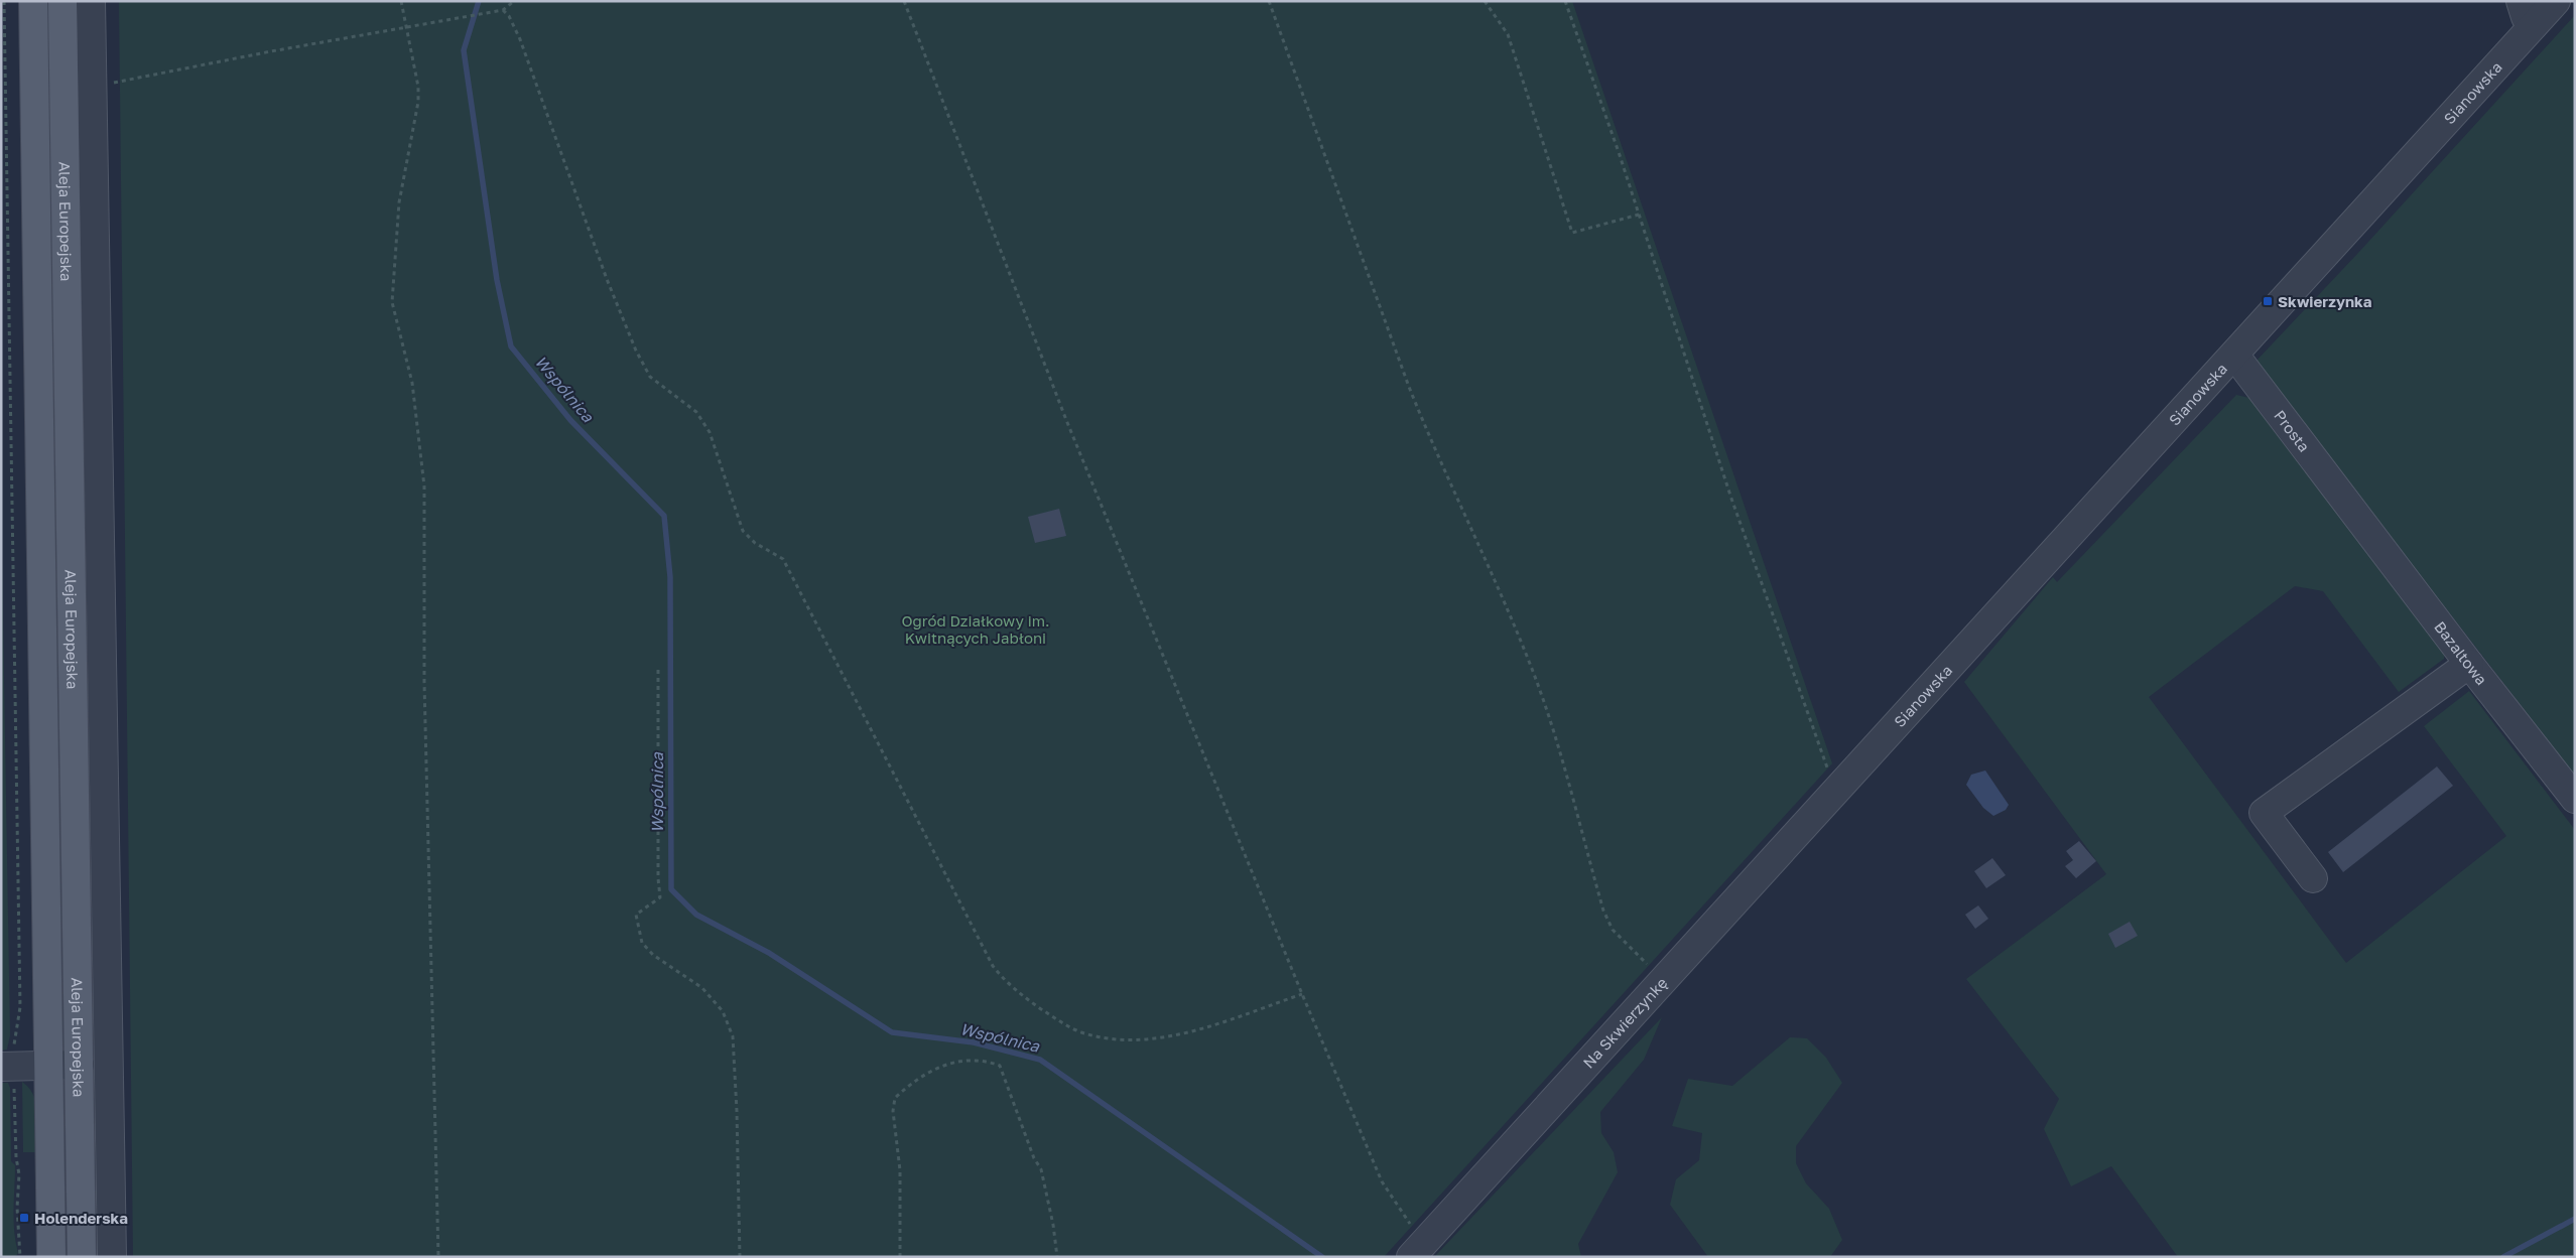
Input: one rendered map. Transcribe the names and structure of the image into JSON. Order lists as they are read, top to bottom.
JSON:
{
  "streets": {
    "main road": ["Aleja Europejska"],
    "street": [
      "Sianowska",
      "Prosta",
      "Bazaltowa",
      "Na Skwierzynkę"
    ]
  },
  "crossings": [
    ["Sianowska", "Prosta"],
    ["Sianowska", "Na Skwierzynkę"],
    ["Prosta", "Bazaltowa"]
  ],
  "water": ["Wspólnica"],
  "parks": ["Ogród Działkowy im. Kwitnących Jabłoni"],
  "places": {
    "transit": ["Skwierzynka", "Holenderska"]
  }
}
